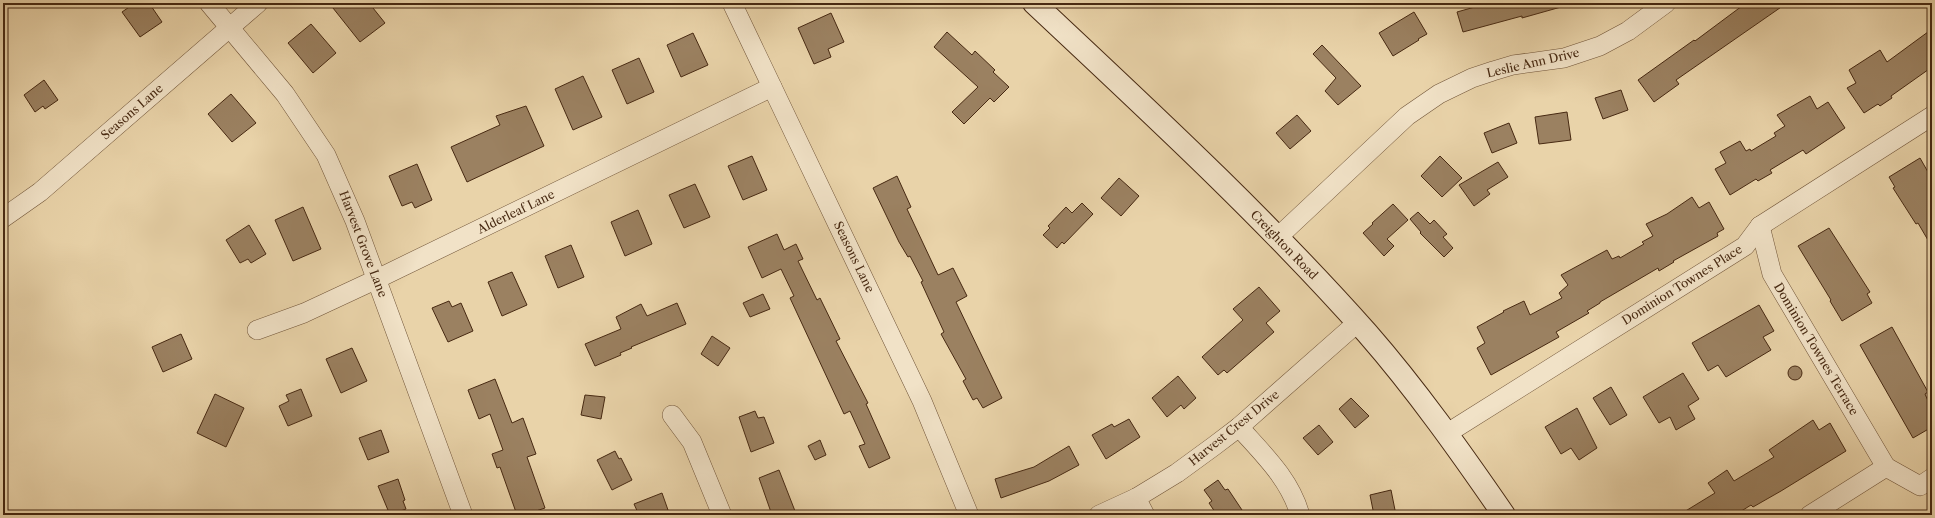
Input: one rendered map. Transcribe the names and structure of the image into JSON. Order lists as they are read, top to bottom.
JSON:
{
  "streets": {
    "main road": ["Creighton Road"],
    "street": [
      "Leslie Ann Drive",
      "Seasons Lane",
      "Alderleaf Lane",
      "Harvest Grove Lane",
      "Dominion Townes Place",
      "Dominion Townes Terrace",
      "Harvest Crest Drive"
    ]
  },
  "crossings": [
    ["Leslie Ann Drive", "Creighton Road"],
    ["Seasons Lane", "Alderleaf Lane"],
    ["Seasons Lane", "Harvest Grove Lane"],
    ["Alderleaf Lane", "Harvest Grove Lane"],
    ["Creighton Road", "Dominion Townes Place"],
    ["Creighton Road", "Harvest Crest Drive"],
    ["Dominion Townes Place", "Dominion Townes Terrace"]
  ]
}
